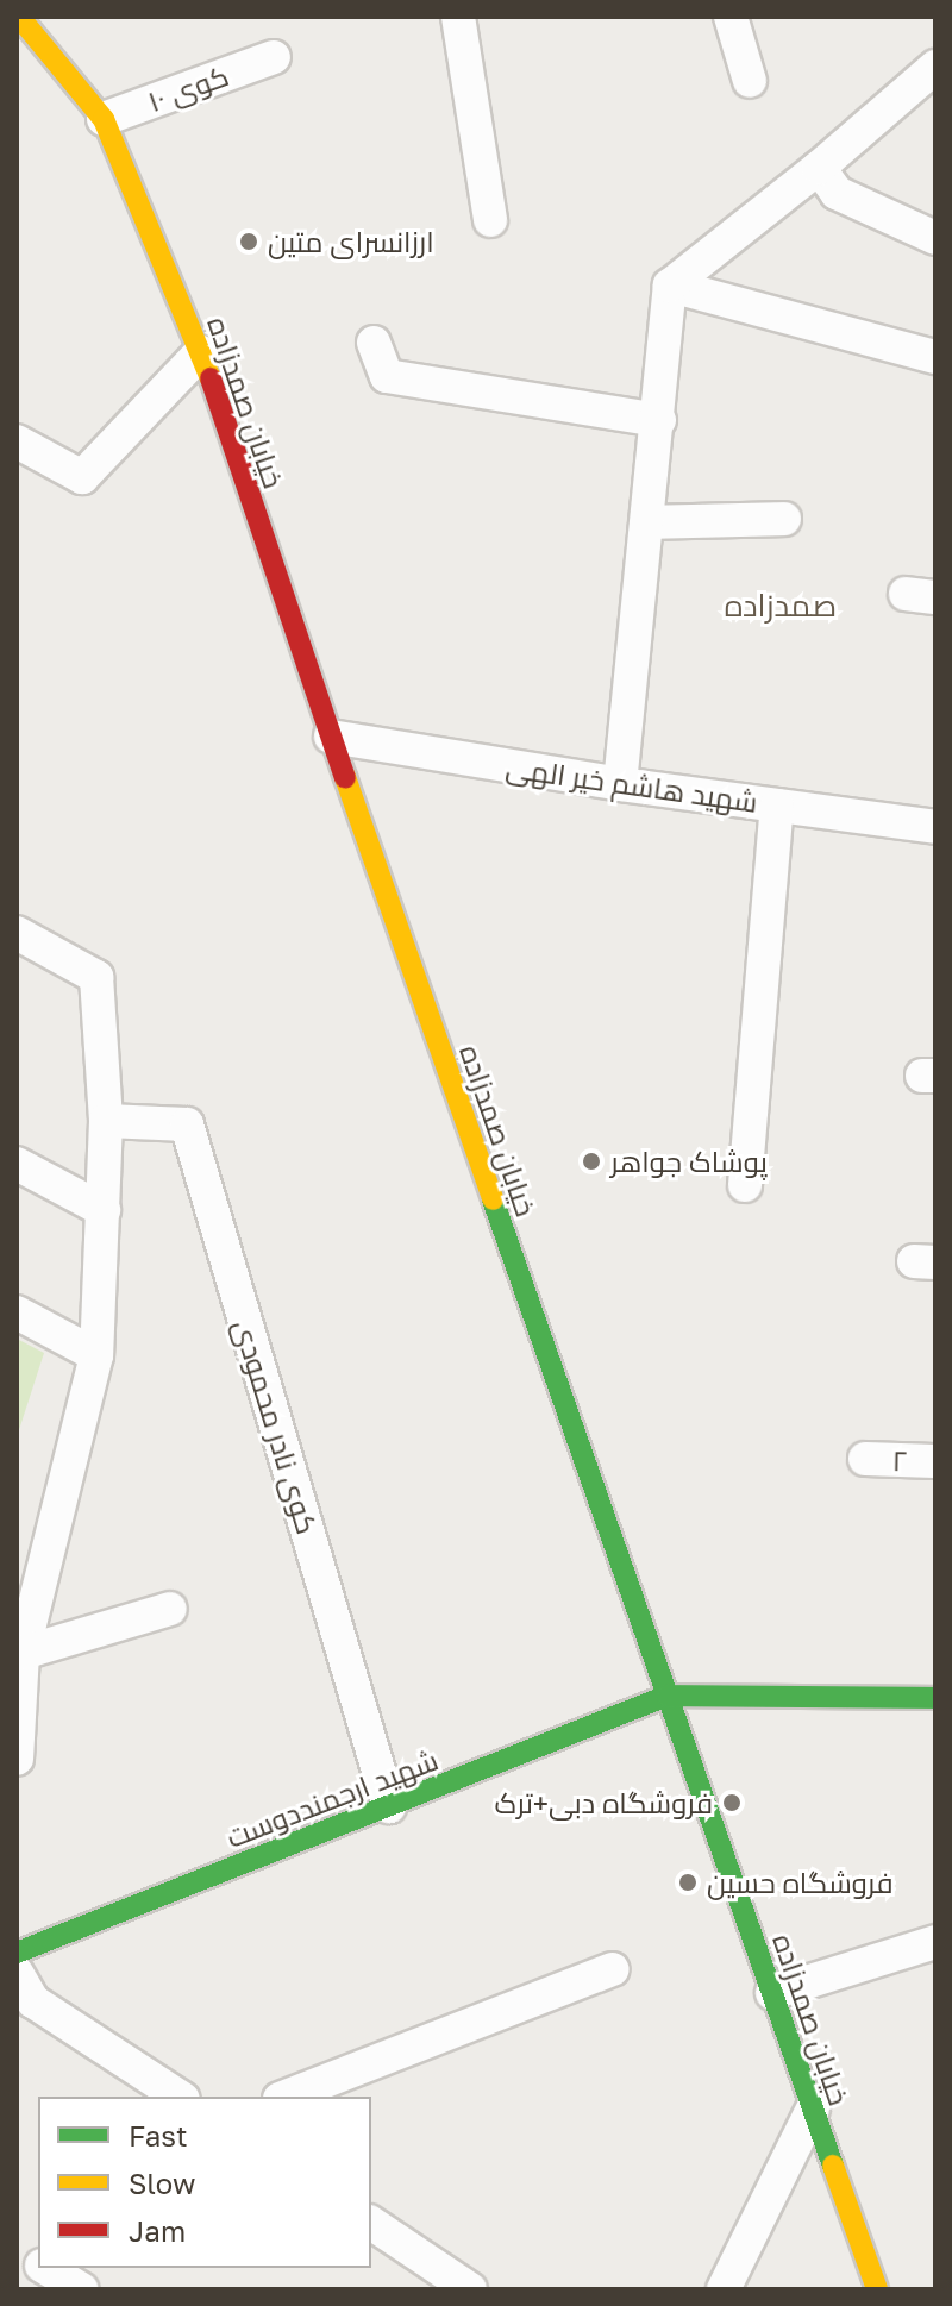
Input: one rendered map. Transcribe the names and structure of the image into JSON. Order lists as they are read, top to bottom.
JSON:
{
  "streets": {
    "main road": ["خیابان صمدزاده", "شهید ارجمنددوست"],
    "street": [
      "کوی ۱۰",
      "شهید هاشم خیر الهی",
      "کوی نادر محمودی",
      "۲"
    ]
  },
  "crossings": [
    ["کوی ۱۰", "خیابان صمدزاده"],
    ["خیابان صمدزاده", "شهید هاشم خیر الهی"],
    ["خیابان صمدزاده", "شهید ارجمنددوست"],
    ["کوی نادر محمودی", "شهید ارجمنددوست"]
  ],
  "districts": ["صمدزاده"],
  "places": [
    "ارزانسرای متین",
    "پوشاک جواهر",
    "فروشگاه دبی+ترک",
    "فروشگاه حسین"
  ],
  "legend": ["Fast", "Slow", "Jam"]
}
